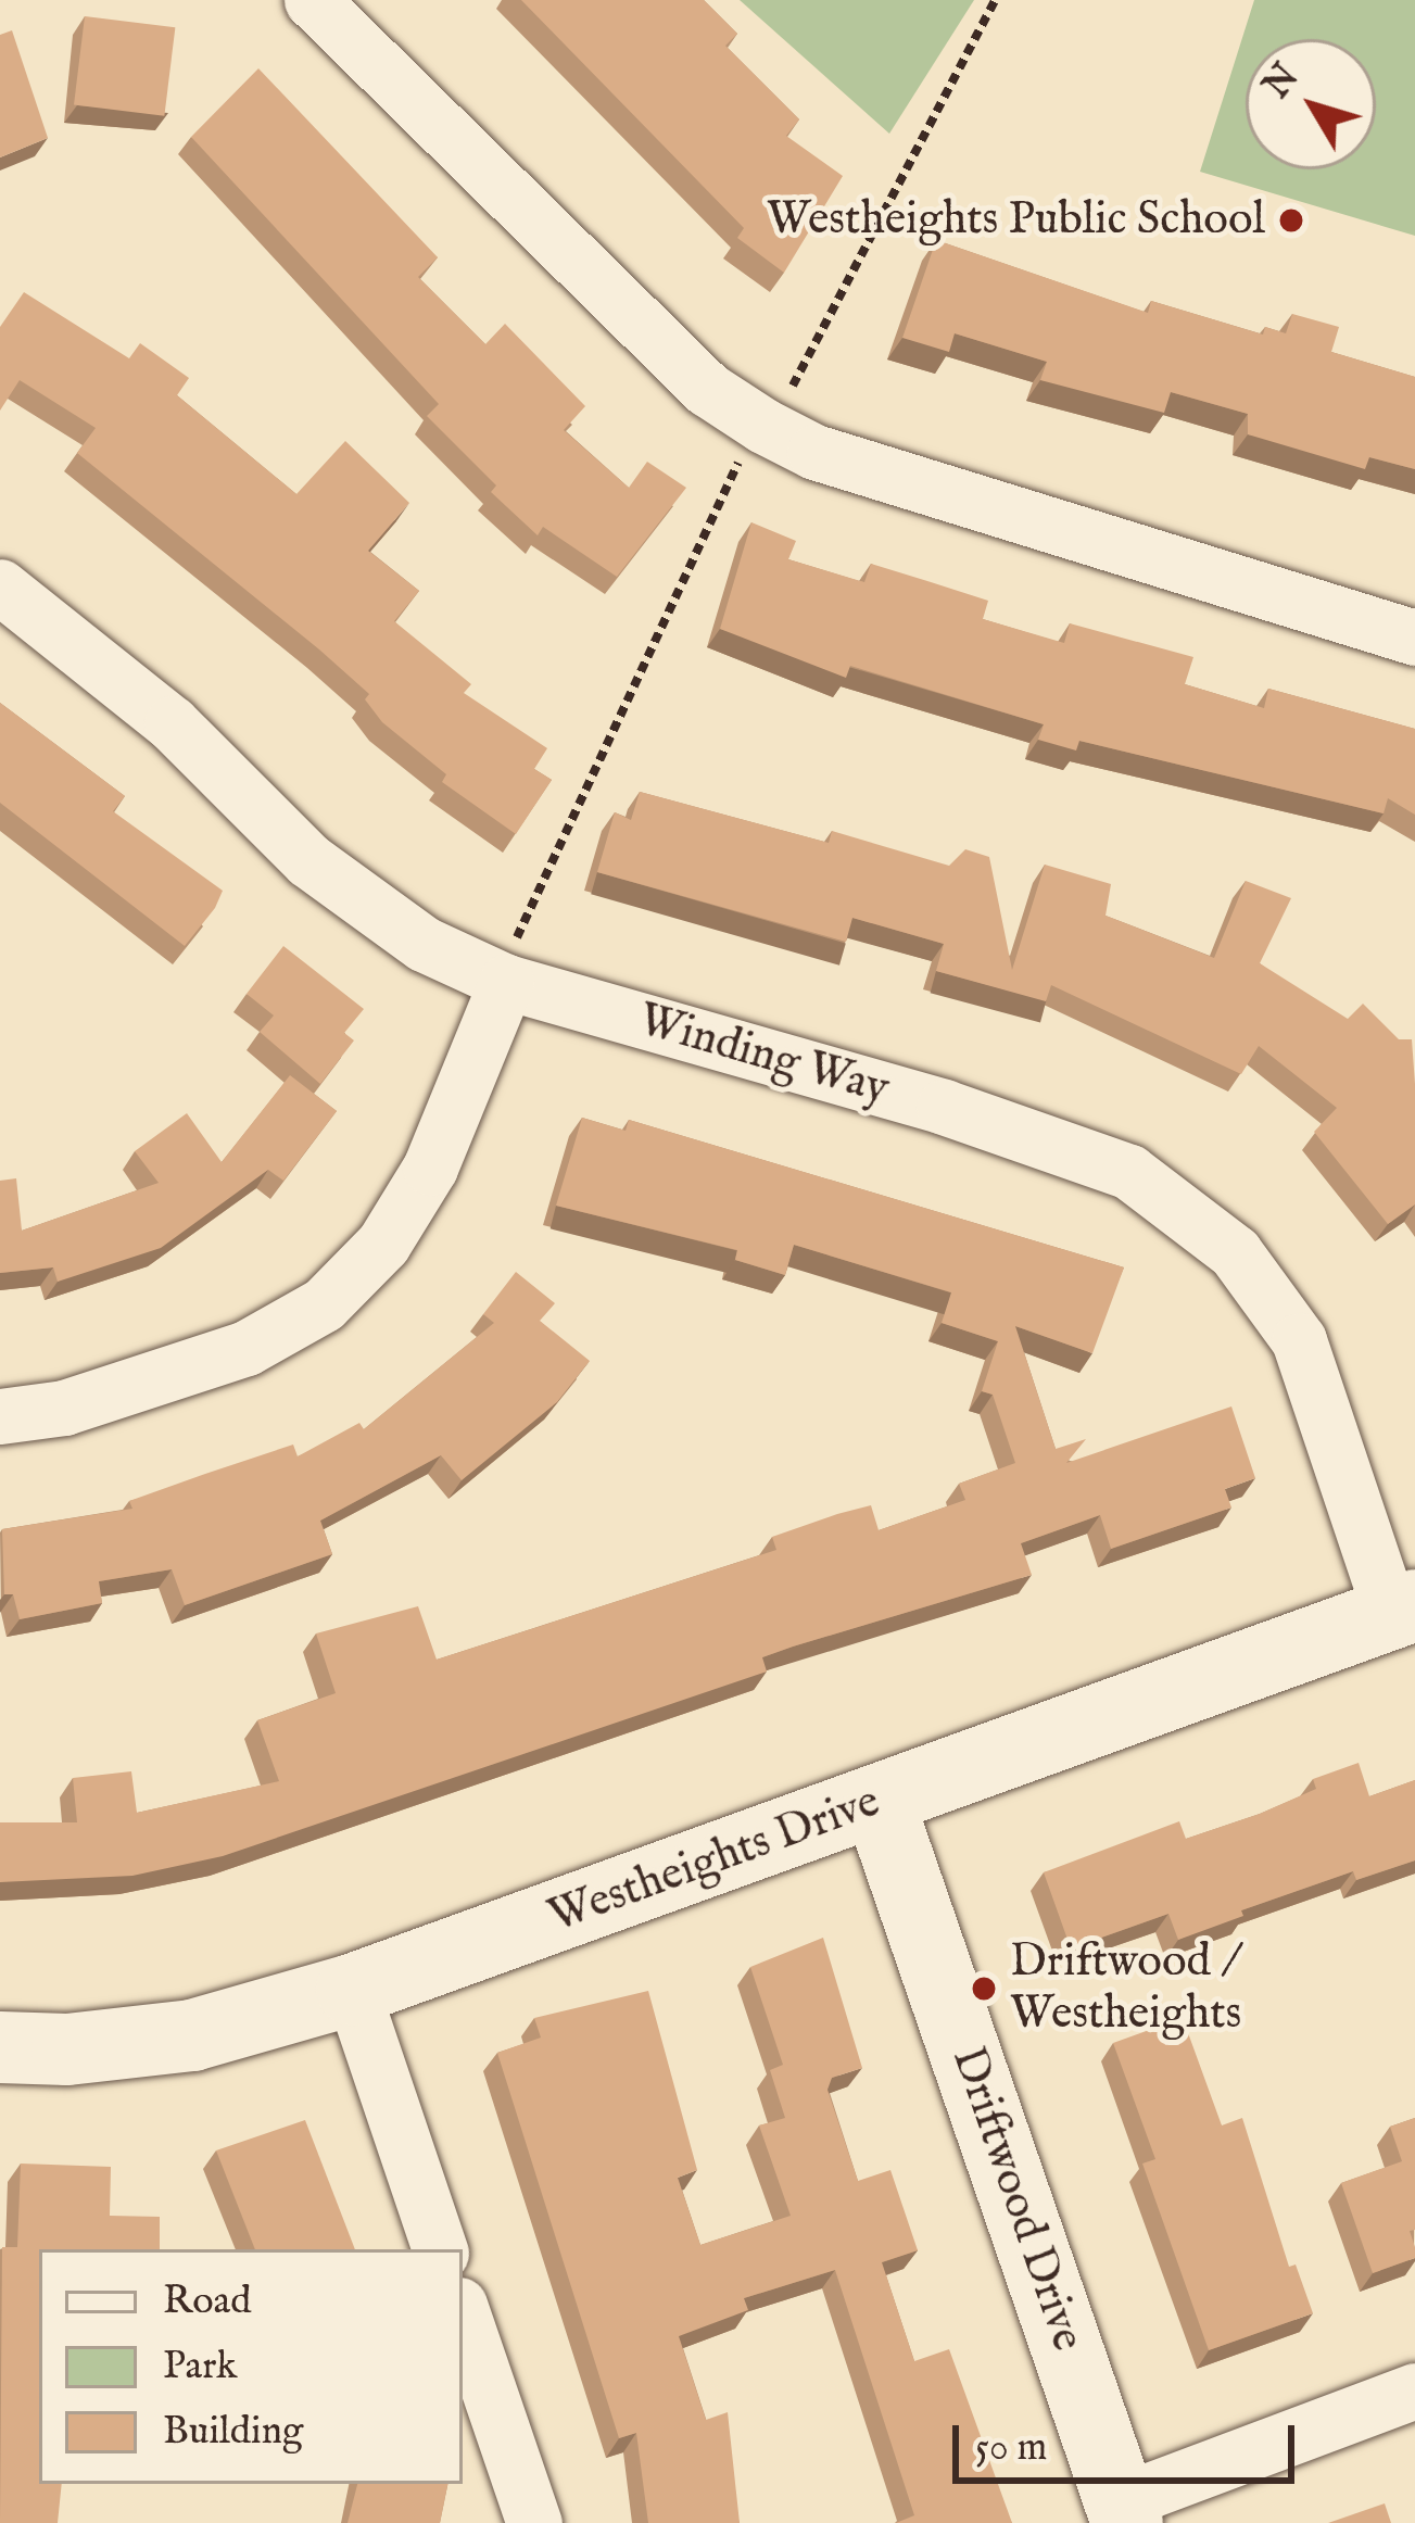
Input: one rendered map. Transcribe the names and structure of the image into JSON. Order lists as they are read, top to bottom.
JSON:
{
  "streets": {
    "street": ["Winding Way", "Westheights Drive", "Driftwood Drive"]
  },
  "crossings": [
    ["Winding Way", "Westheights Drive"],
    ["Westheights Drive", "Driftwood Drive"]
  ],
  "places": ["Westheights Public School", "Driftwood / Westheights"],
  "legend": ["Road", "Park", "Building"],
  "scale_bar": "50 m",
  "north": "top left"
}
